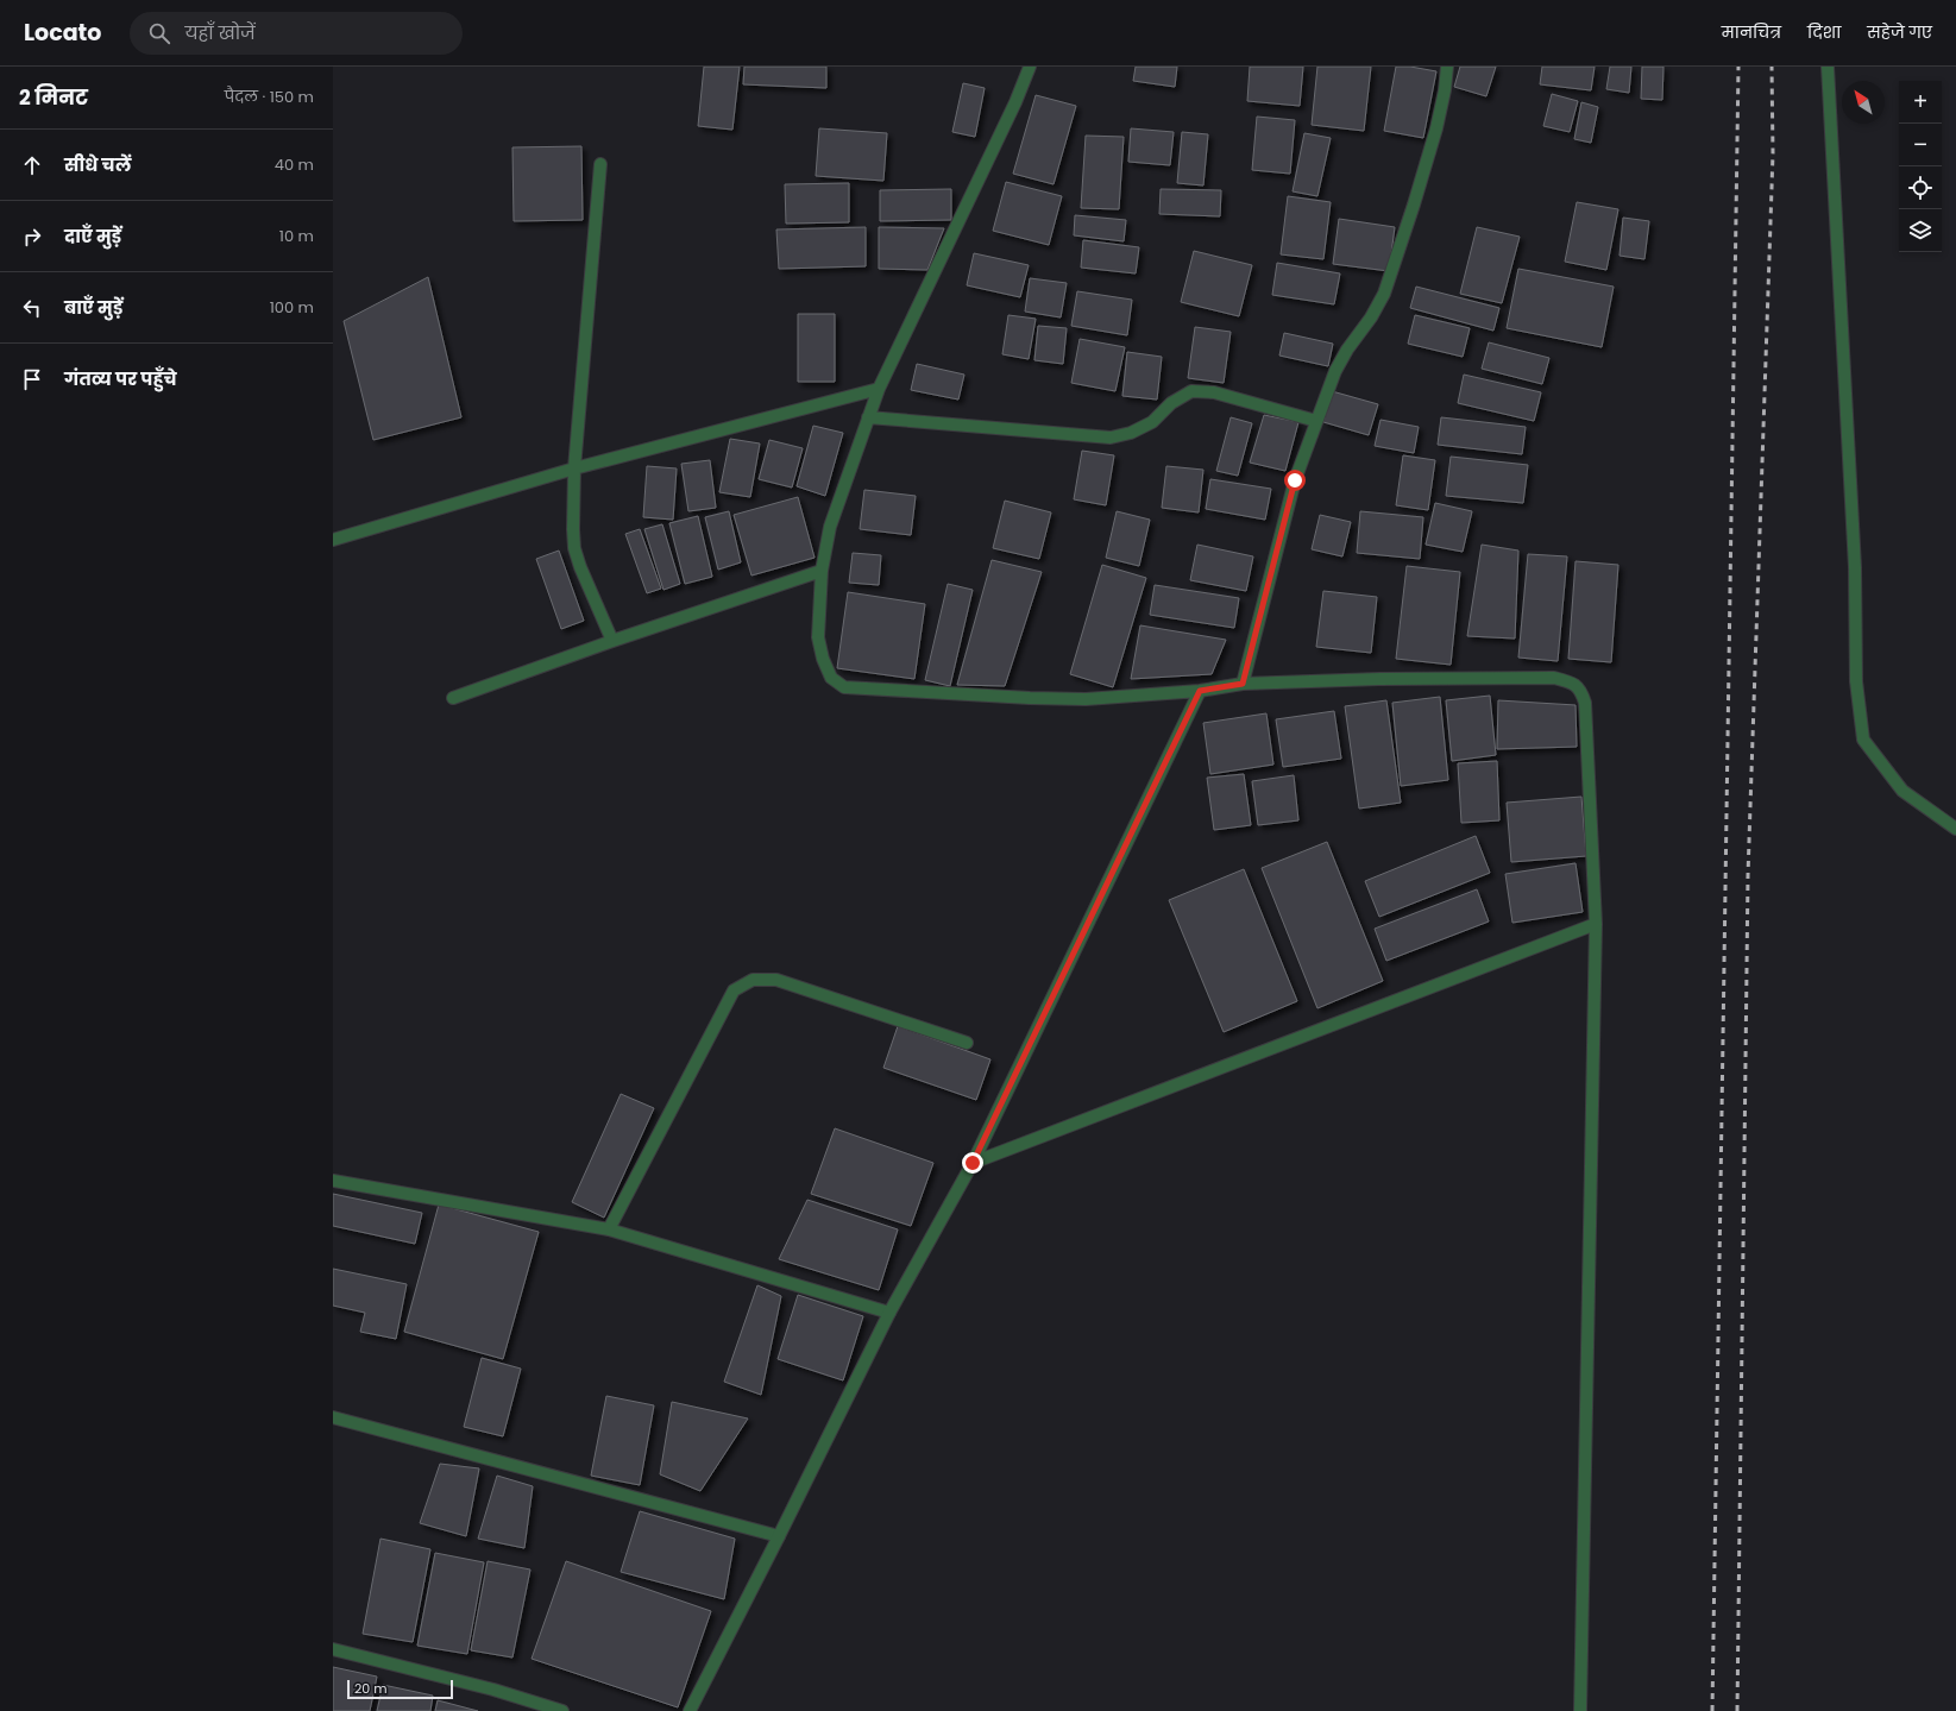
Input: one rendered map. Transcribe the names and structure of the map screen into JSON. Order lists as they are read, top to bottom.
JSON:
{
  "scale_bar": "20 m",
  "north": "top left",
  "page": {
    "header": "Locato",
    "search": "यहाँ खोजें",
    "nav": ["मानचित्र", "दिशा", "सहेजे गए"],
    "heading": ["2 मिनट", "पैदल · 150 m"],
    "map_buttons": ["+", "−"],
    "list": [
      ["सीधे चलें", "40 m"],
      ["दाएँ मुड़ें", "10 m"],
      ["बाएँ मुड़ें", "100 m"],
      "गंतव्य पर पहुँचे"
    ],
    "scale": "20 m"
  }
}
